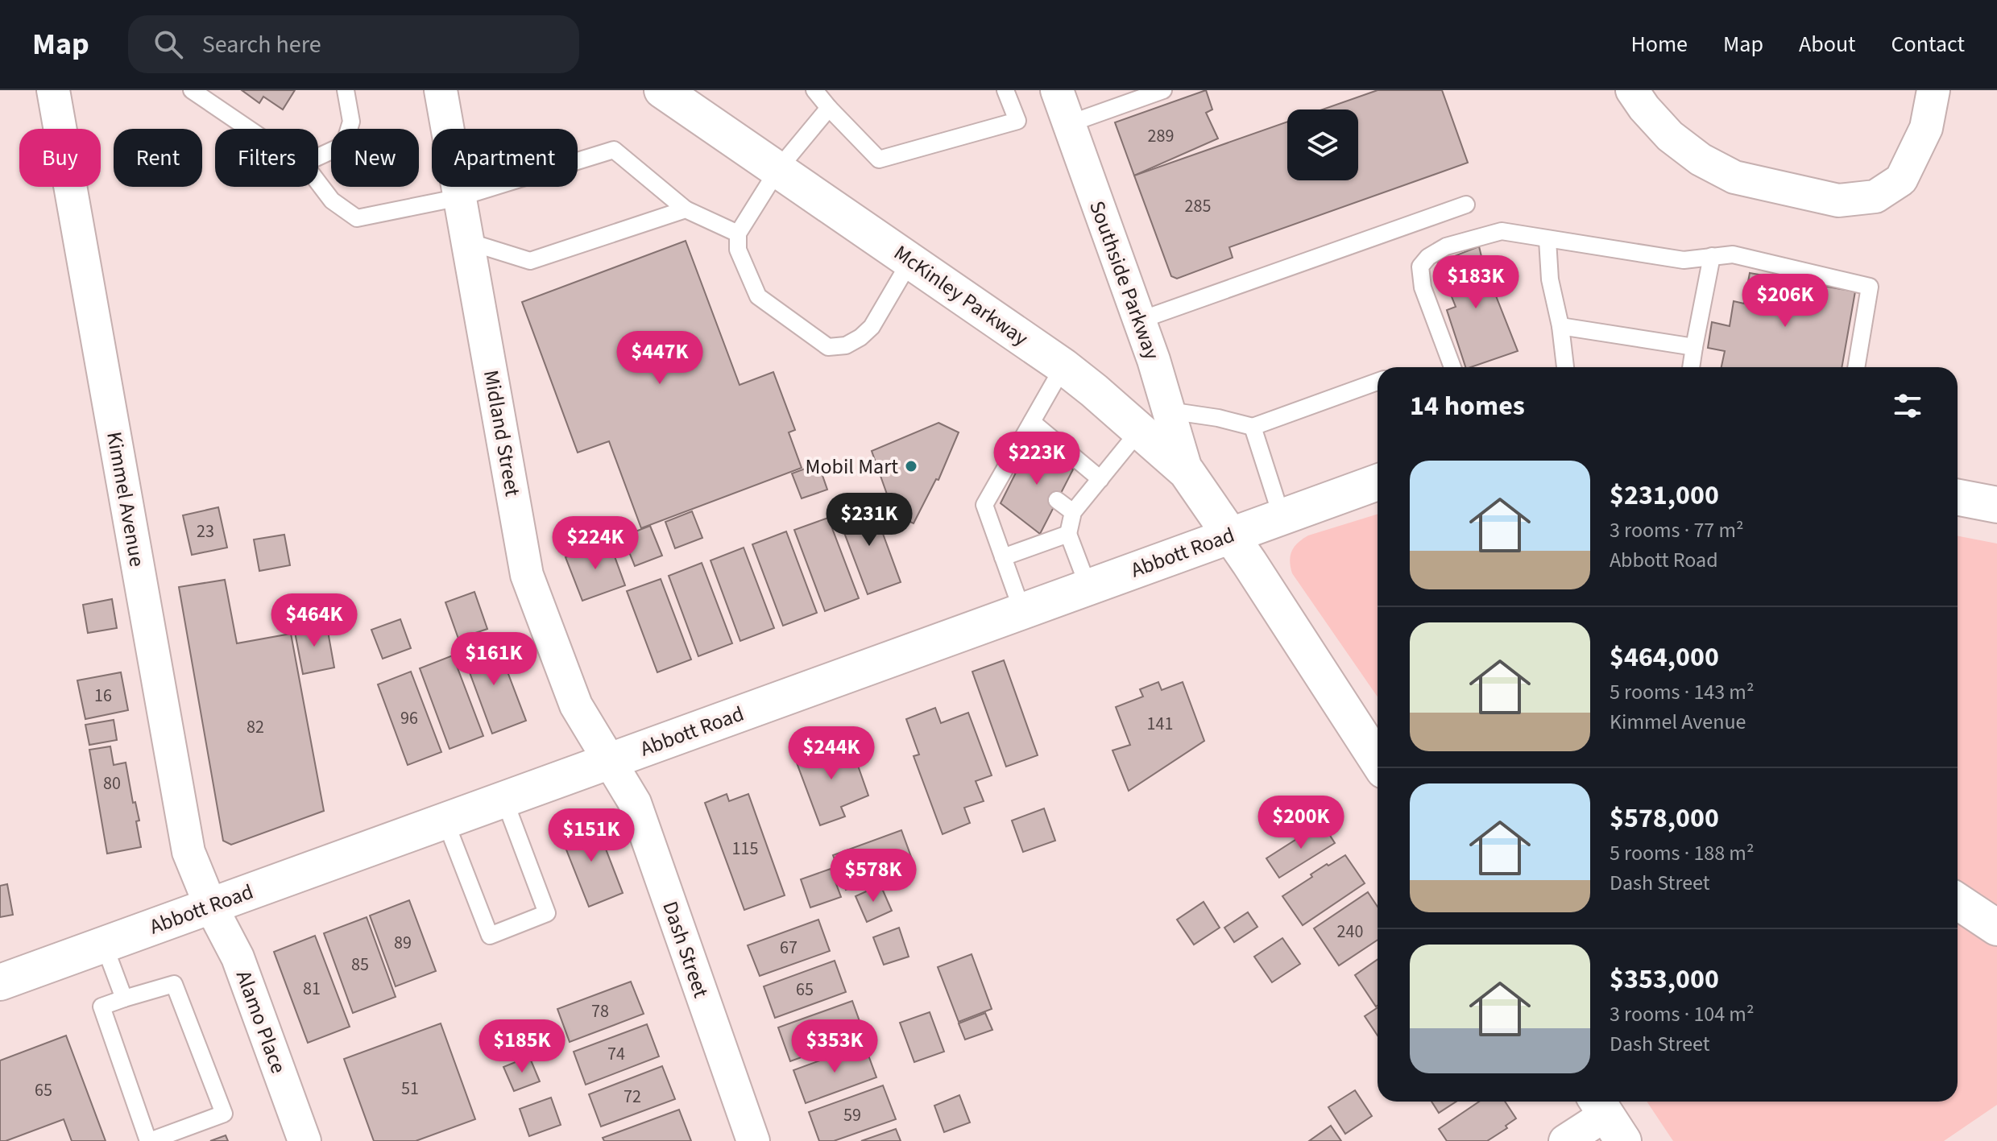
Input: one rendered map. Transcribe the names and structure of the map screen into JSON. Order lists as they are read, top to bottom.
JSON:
{
  "streets": {
    "street": [
      "Southside Parkway",
      "McKinley Parkway",
      "Midland Street",
      "Kimmel Avenue",
      "Abbott Road",
      "Dash Street",
      "Alamo Place"
    ]
  },
  "crossings": [
    ["Southside Parkway", "McKinley Parkway"],
    ["McKinley Parkway", "Abbott Road"],
    ["Midland Street", "Abbott Road"],
    ["Midland Street", "Dash Street"],
    ["Kimmel Avenue", "Abbott Road"],
    ["Kimmel Avenue", "Alamo Place"],
    ["Abbott Road", "Dash Street"],
    ["Abbott Road", "Alamo Place"]
  ],
  "places": ["Mobil Mart"],
  "house_numbers": [
    "289",
    "285",
    "23",
    "16",
    "96",
    "141",
    "82",
    "80",
    "115",
    "240",
    "89",
    "67",
    "85",
    "81",
    "65",
    "78",
    "74",
    "51",
    "65",
    "72",
    "59"
  ],
  "page": {
    "header": "Map",
    "search": "Search here",
    "nav": [
      "Home",
      "Map",
      "About",
      "Contact"
    ],
    "chip": [
      "Buy",
      "Rent",
      "Filters",
      "New",
      "Apartment"
    ],
    "price": [
      "$183K",
      "$206K",
      "$447K",
      "$223K",
      "$231K",
      "$224K",
      "$464K",
      "$161K",
      "$244K",
      "$200K",
      "$151K",
      "$578K",
      "$185K",
      "$353K"
    ],
    "heading": "14 homes",
    "list": [
      {
        "name": "$231,000",
        "note": "3 rooms · 77 m² · Abbott Road"
      },
      {
        "name": "$464,000",
        "note": "5 rooms · 143 m² · Kimmel Avenue"
      },
      {
        "name": "$578,000",
        "note": "5 rooms · 188 m² · Dash Street"
      },
      {
        "name": "$353,000",
        "note": "3 rooms · 104 m² · Dash Street"
      }
    ]
  }
}
